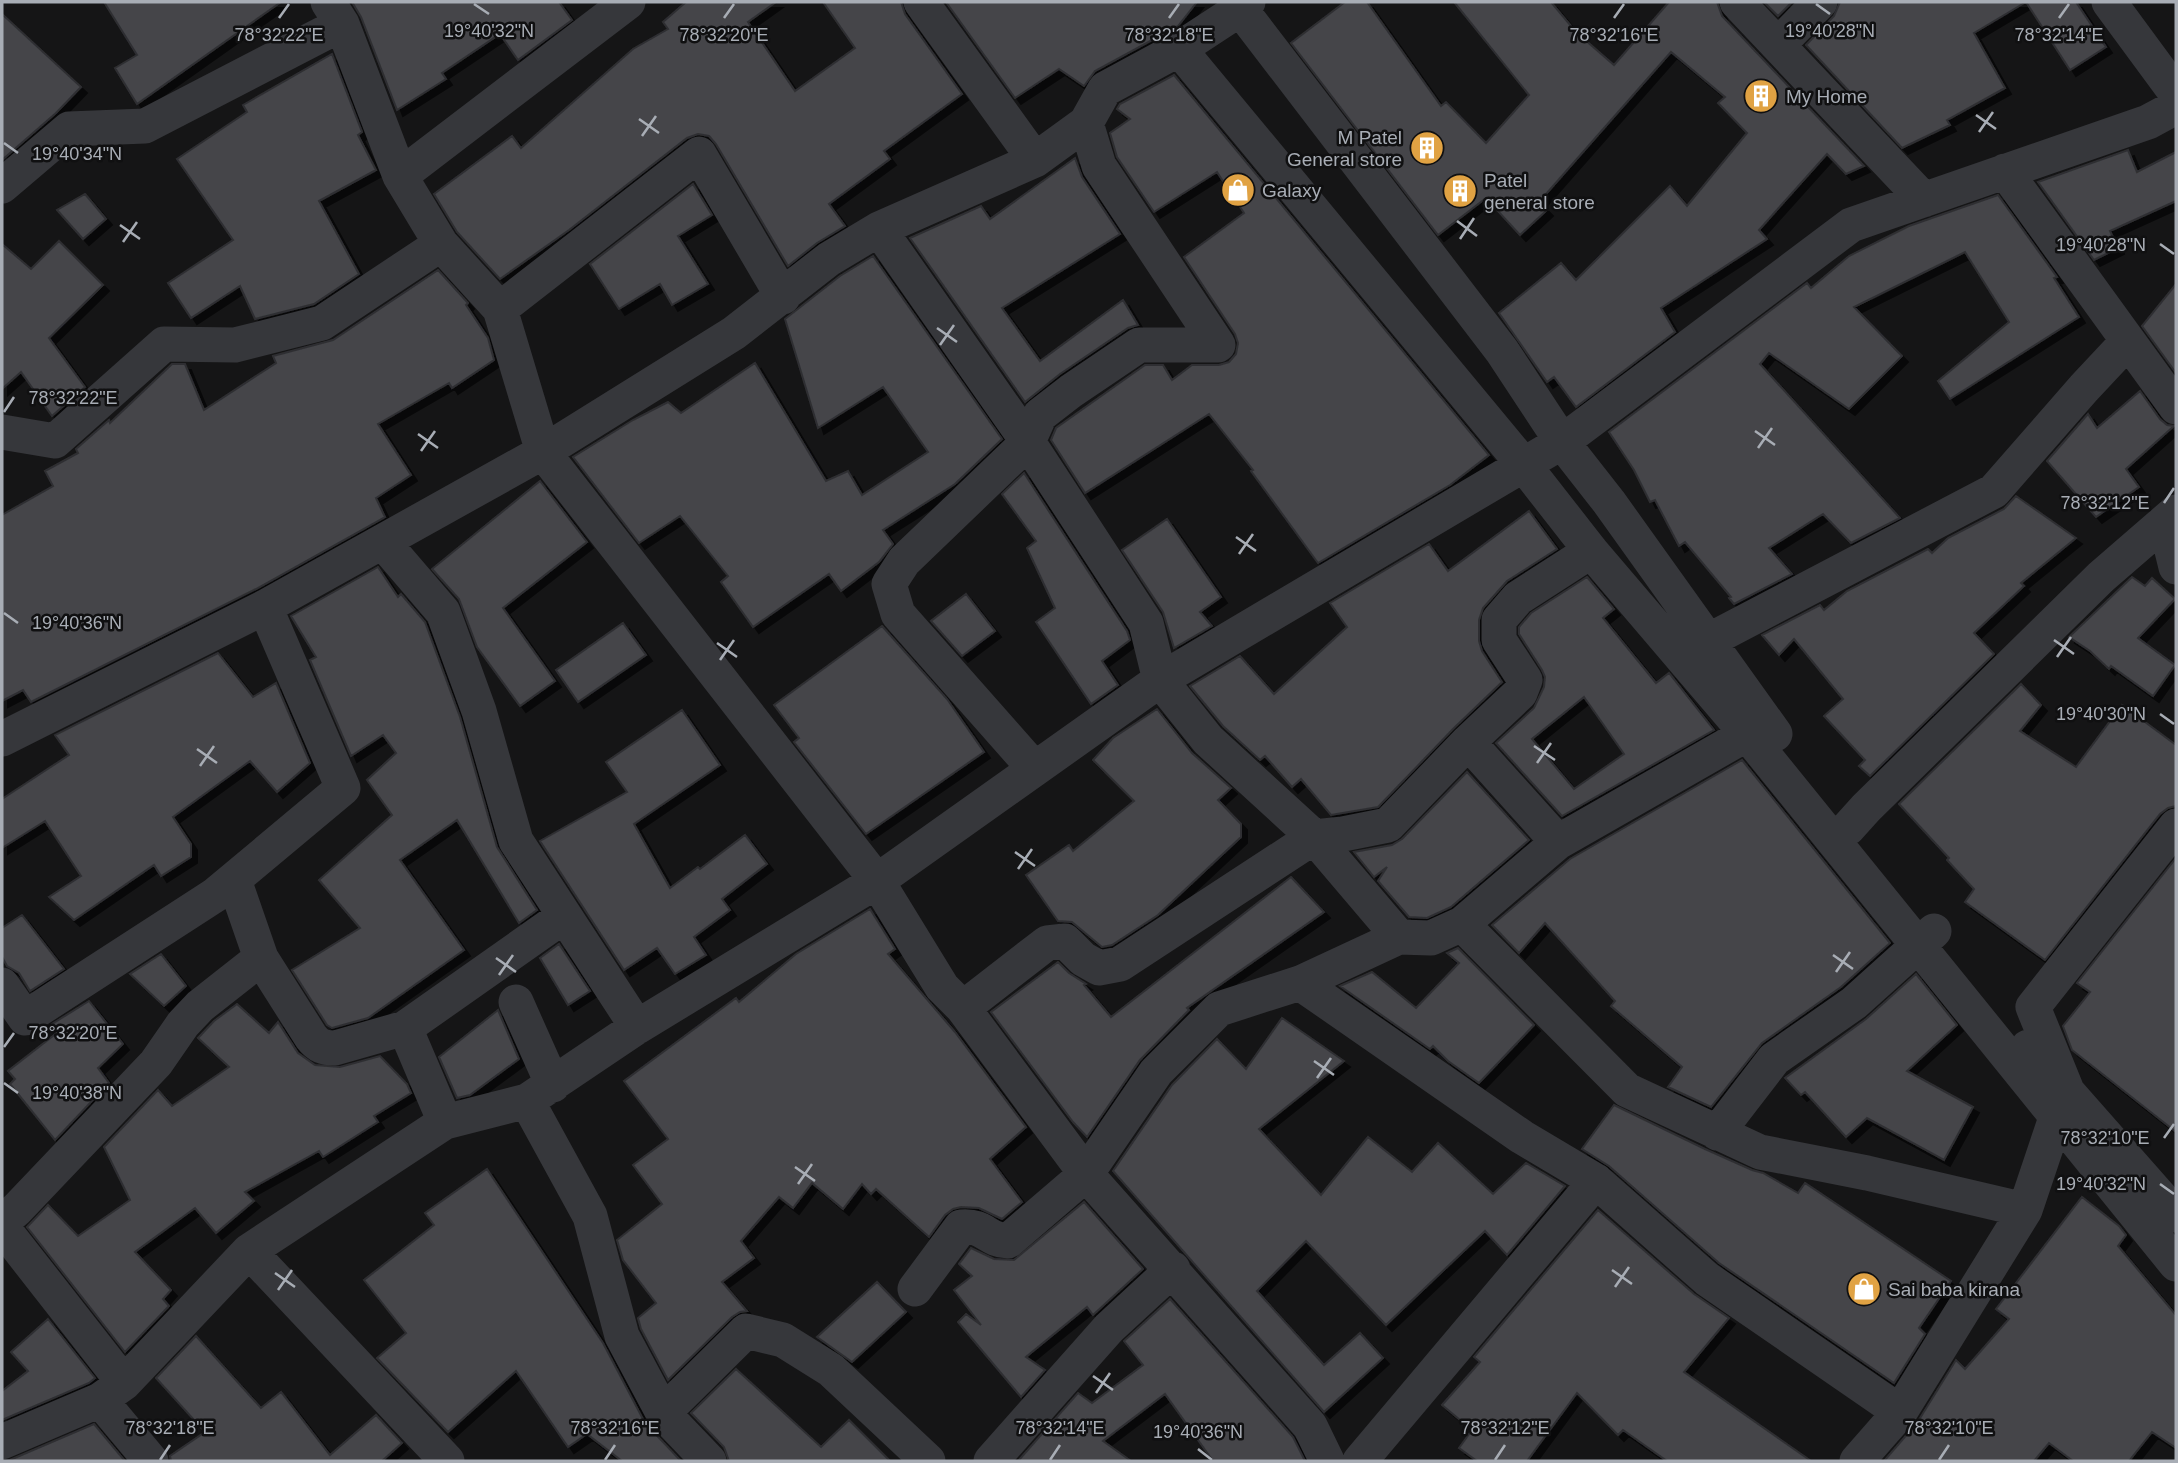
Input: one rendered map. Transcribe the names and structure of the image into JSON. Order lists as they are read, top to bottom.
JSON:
{
  "places": {
    "building": ["My Home", "M Patel General store", "Patel general store"],
    "shop": ["Galaxy", "Sai baba kirana"]
  },
  "coordinates": [
    "19°40'32\"N",
    "19°40'28\"N",
    "78°32'22\"E",
    "78°32'20\"E",
    "78°32'18\"E",
    "78°32'16\"E",
    "78°32'14\"E",
    "19°40'34\"N",
    "78°32'12\"E",
    "19°40'36\"N",
    "19°40'30\"N",
    "19°40'38\"N",
    "78°32'10\"E"
  ]
}
